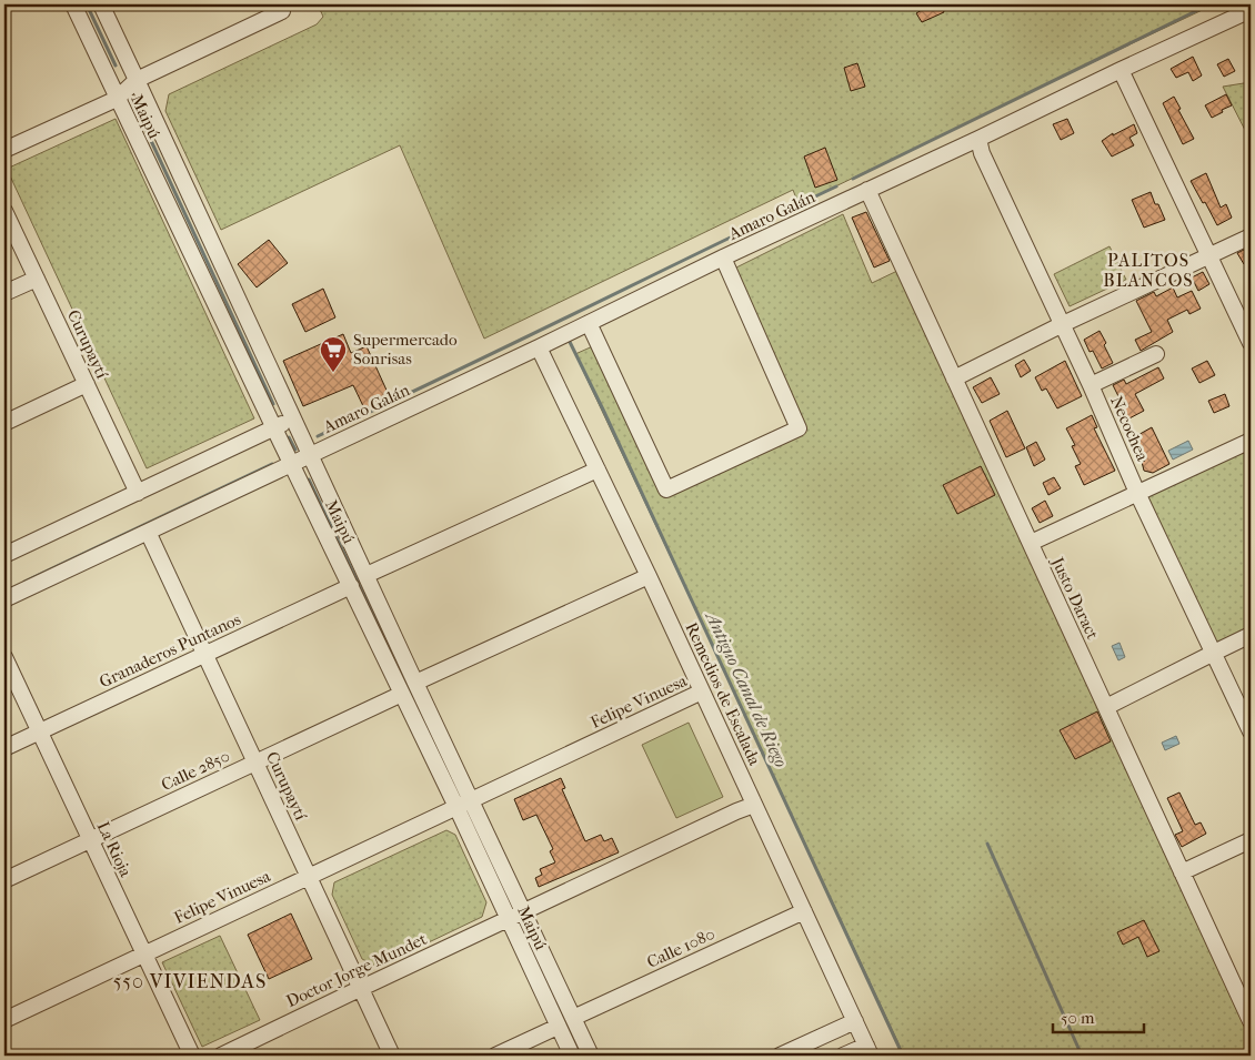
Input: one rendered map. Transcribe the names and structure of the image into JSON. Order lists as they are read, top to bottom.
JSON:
{
  "streets": {
    "street": [
      "Maipú",
      "Amaro Galán",
      "Curupaytí",
      "Necochea",
      "Justo Daract",
      "Granaderos Puntanos",
      "Remedios de Escalada",
      "Felipe Vinuesa",
      "Calle 2850",
      "La Rioja",
      "Calle 1080",
      "Doctor Jorge Mundet"
    ]
  },
  "crossings": [
    ["Maipú", "Amaro Galán"],
    ["Maipú", "Granaderos Puntanos"],
    ["Maipú", "Felipe Vinuesa"],
    ["Maipú", "Calle 2850"],
    ["Maipú", "Calle 1080"],
    ["Maipú", "Doctor Jorge Mundet"],
    ["Amaro Galán", "Necochea"],
    ["Amaro Galán", "Justo Daract"],
    ["Amaro Galán", "Remedios de Escalada"],
    ["Curupaytí", "Granaderos Puntanos"],
    ["Curupaytí", "Felipe Vinuesa"],
    ["Curupaytí", "Calle 2850"],
    ["Curupaytí", "Doctor Jorge Mundet"],
    ["Granaderos Puntanos", "La Rioja"],
    ["Remedios de Escalada", "Felipe Vinuesa"],
    ["Remedios de Escalada", "Calle 1080"],
    ["Felipe Vinuesa", "La Rioja"],
    ["Calle 2850", "La Rioja"]
  ],
  "districts": ["PALITOS BLANCOS", "550 VIVIENDAS"],
  "water": ["Antiguo Canal de Riego"],
  "places": {
    "supermarket": ["Supermercado Sonrisas"]
  },
  "scale_bar": "50 m"
}
